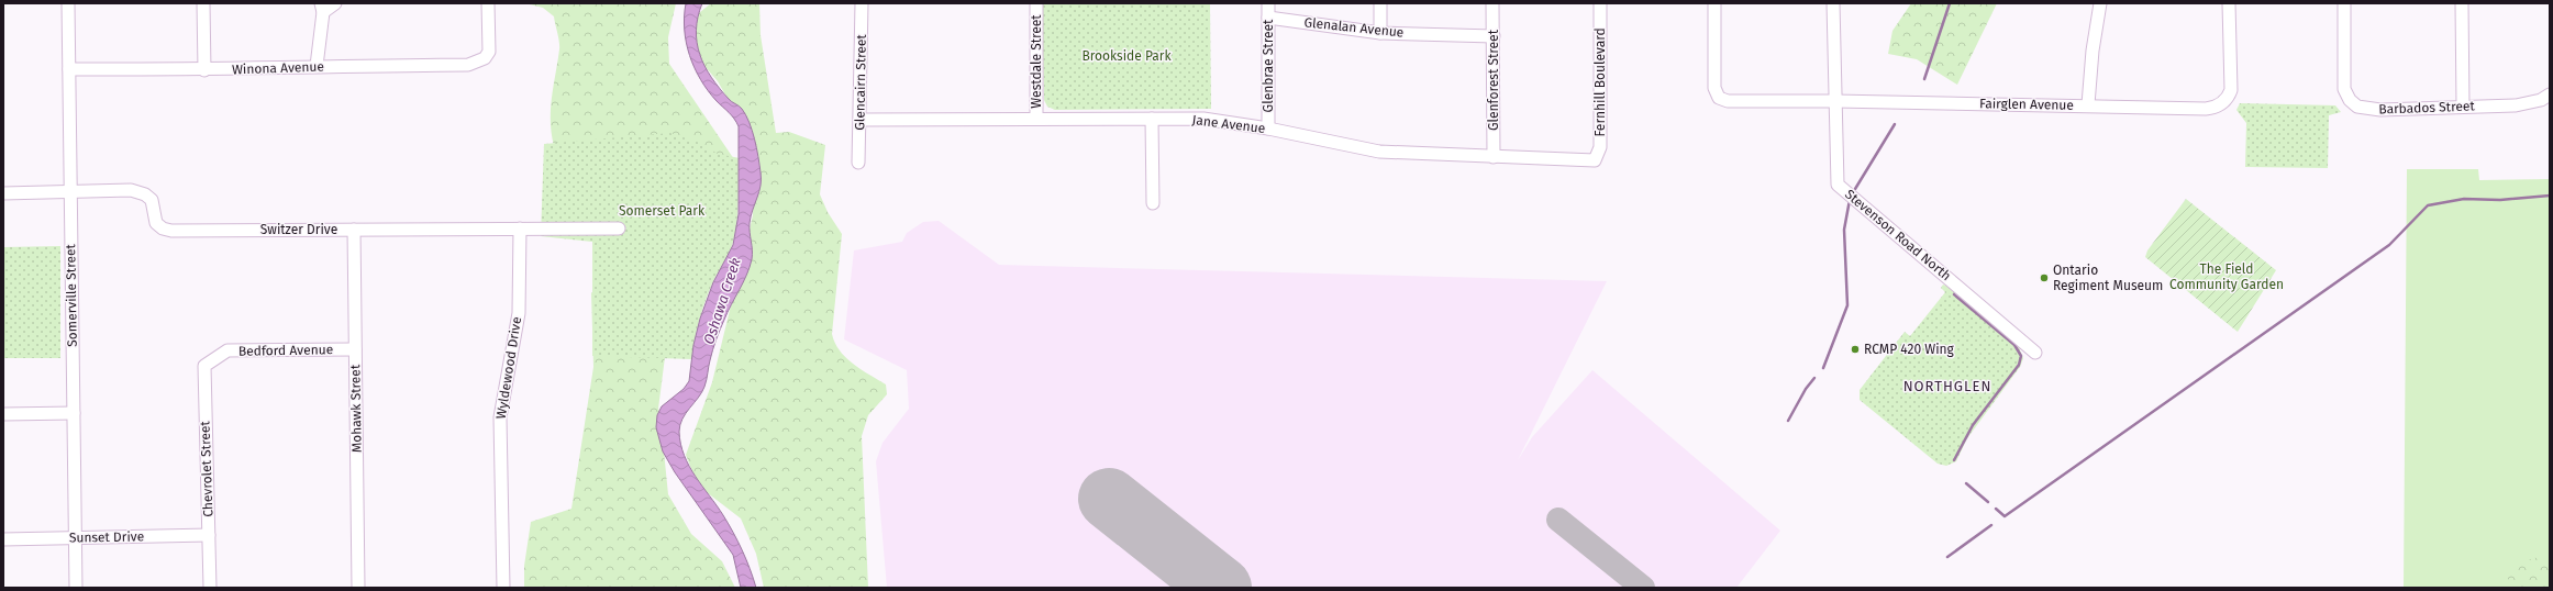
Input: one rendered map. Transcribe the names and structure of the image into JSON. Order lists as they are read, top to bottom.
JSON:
{
  "streets": {
    "street": [
      "Glenalan Avenue",
      "Westdale Street",
      "Glenbrae Street",
      "Winona Avenue",
      "Glenforest Street",
      "Glencairn Street",
      "Fernhill Boulevard",
      "Fairglen Avenue",
      "Barbados Street",
      "Jane Avenue",
      "Switzer Drive",
      "Stevenson Road North",
      "Somerville Street",
      "Bedford Avenue",
      "Wyldewood Drive",
      "Mohawk Street",
      "Chevrolet Street",
      "Sunset Drive"
    ]
  },
  "crossings": [
    ["Glenalan Avenue", "Glenbrae Street"],
    ["Glenalan Avenue", "Glenforest Street"],
    ["Westdale Street", "Jane Avenue"],
    ["Glenbrae Street", "Jane Avenue"],
    ["Winona Avenue", "Somerville Street"],
    ["Glenforest Street", "Jane Avenue"],
    ["Glencairn Street", "Jane Avenue"],
    ["Fernhill Boulevard", "Jane Avenue"],
    ["Fairglen Avenue", "Stevenson Road North"],
    ["Switzer Drive", "Somerville Street"],
    ["Switzer Drive", "Wyldewood Drive"],
    ["Switzer Drive", "Mohawk Street"],
    ["Somerville Street", "Sunset Drive"],
    ["Bedford Avenue", "Mohawk Street"],
    ["Bedford Avenue", "Chevrolet Street"],
    ["Chevrolet Street", "Sunset Drive"]
  ],
  "districts": ["NORTHGLEN"],
  "water": ["Oshawa Creek"],
  "parks": ["Brookside Park", "Somerset Park", "The Field Community Garden"],
  "places": ["Ontario Regiment Museum", "RCMP 420 Wing"]
}
